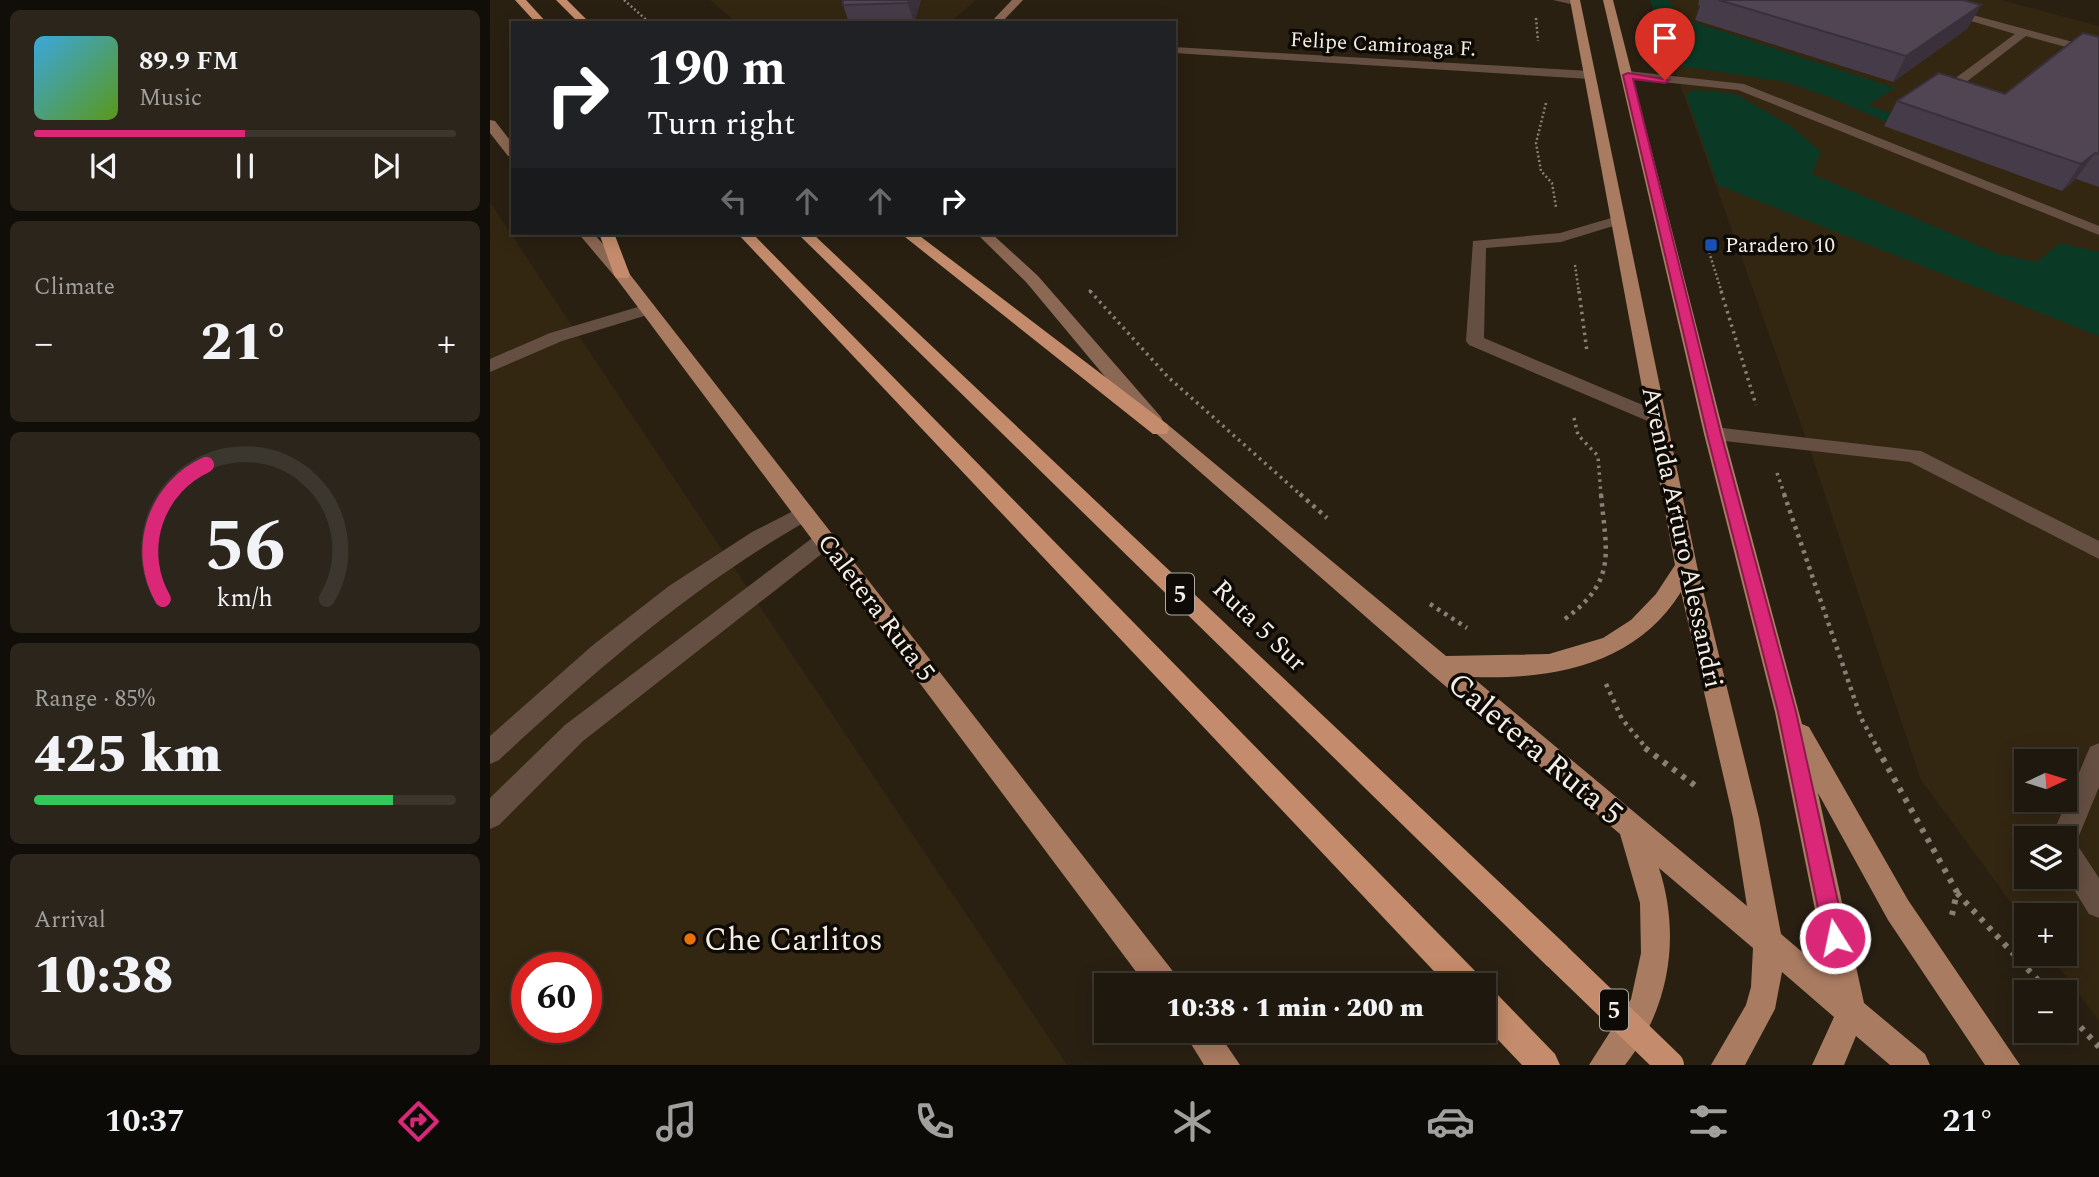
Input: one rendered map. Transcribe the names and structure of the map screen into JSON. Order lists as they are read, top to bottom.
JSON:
{
  "streets": {
    "highway": ["5", "Ruta 5 Sur"],
    "main road": ["Avenida Arturo Alessandri", "Caletera Ruta 5"],
    "street": ["Felipe Camiroaga F."]
  },
  "crossings": [
    ["Felipe Camiroaga F.", "Avenida Arturo Alessandri"],
    ["Avenida Arturo Alessandri", "Caletera Ruta 5"]
  ],
  "places": {
    "transit": ["Paradero 10"],
    "other": ["Che Carlitos"]
  },
  "north": "right",
  "page": {
    "turn": ["190 m", "Turn right"],
    "song": ["89.9 FM", "Music"],
    "tile": [
      "Climate",
      ["Range · 85%", "425 km"],
      ["Arrival", "10:38"]
    ],
    "heat": ["−", "21°", "+"],
    "map_buttons": ["+", "−"],
    "limit": "60",
    "trip": "10:38 · 1 min · 200 m",
    "tabs": ["10:37", "21°"],
    "gauge": ["56", "km/h"]
  }
}
